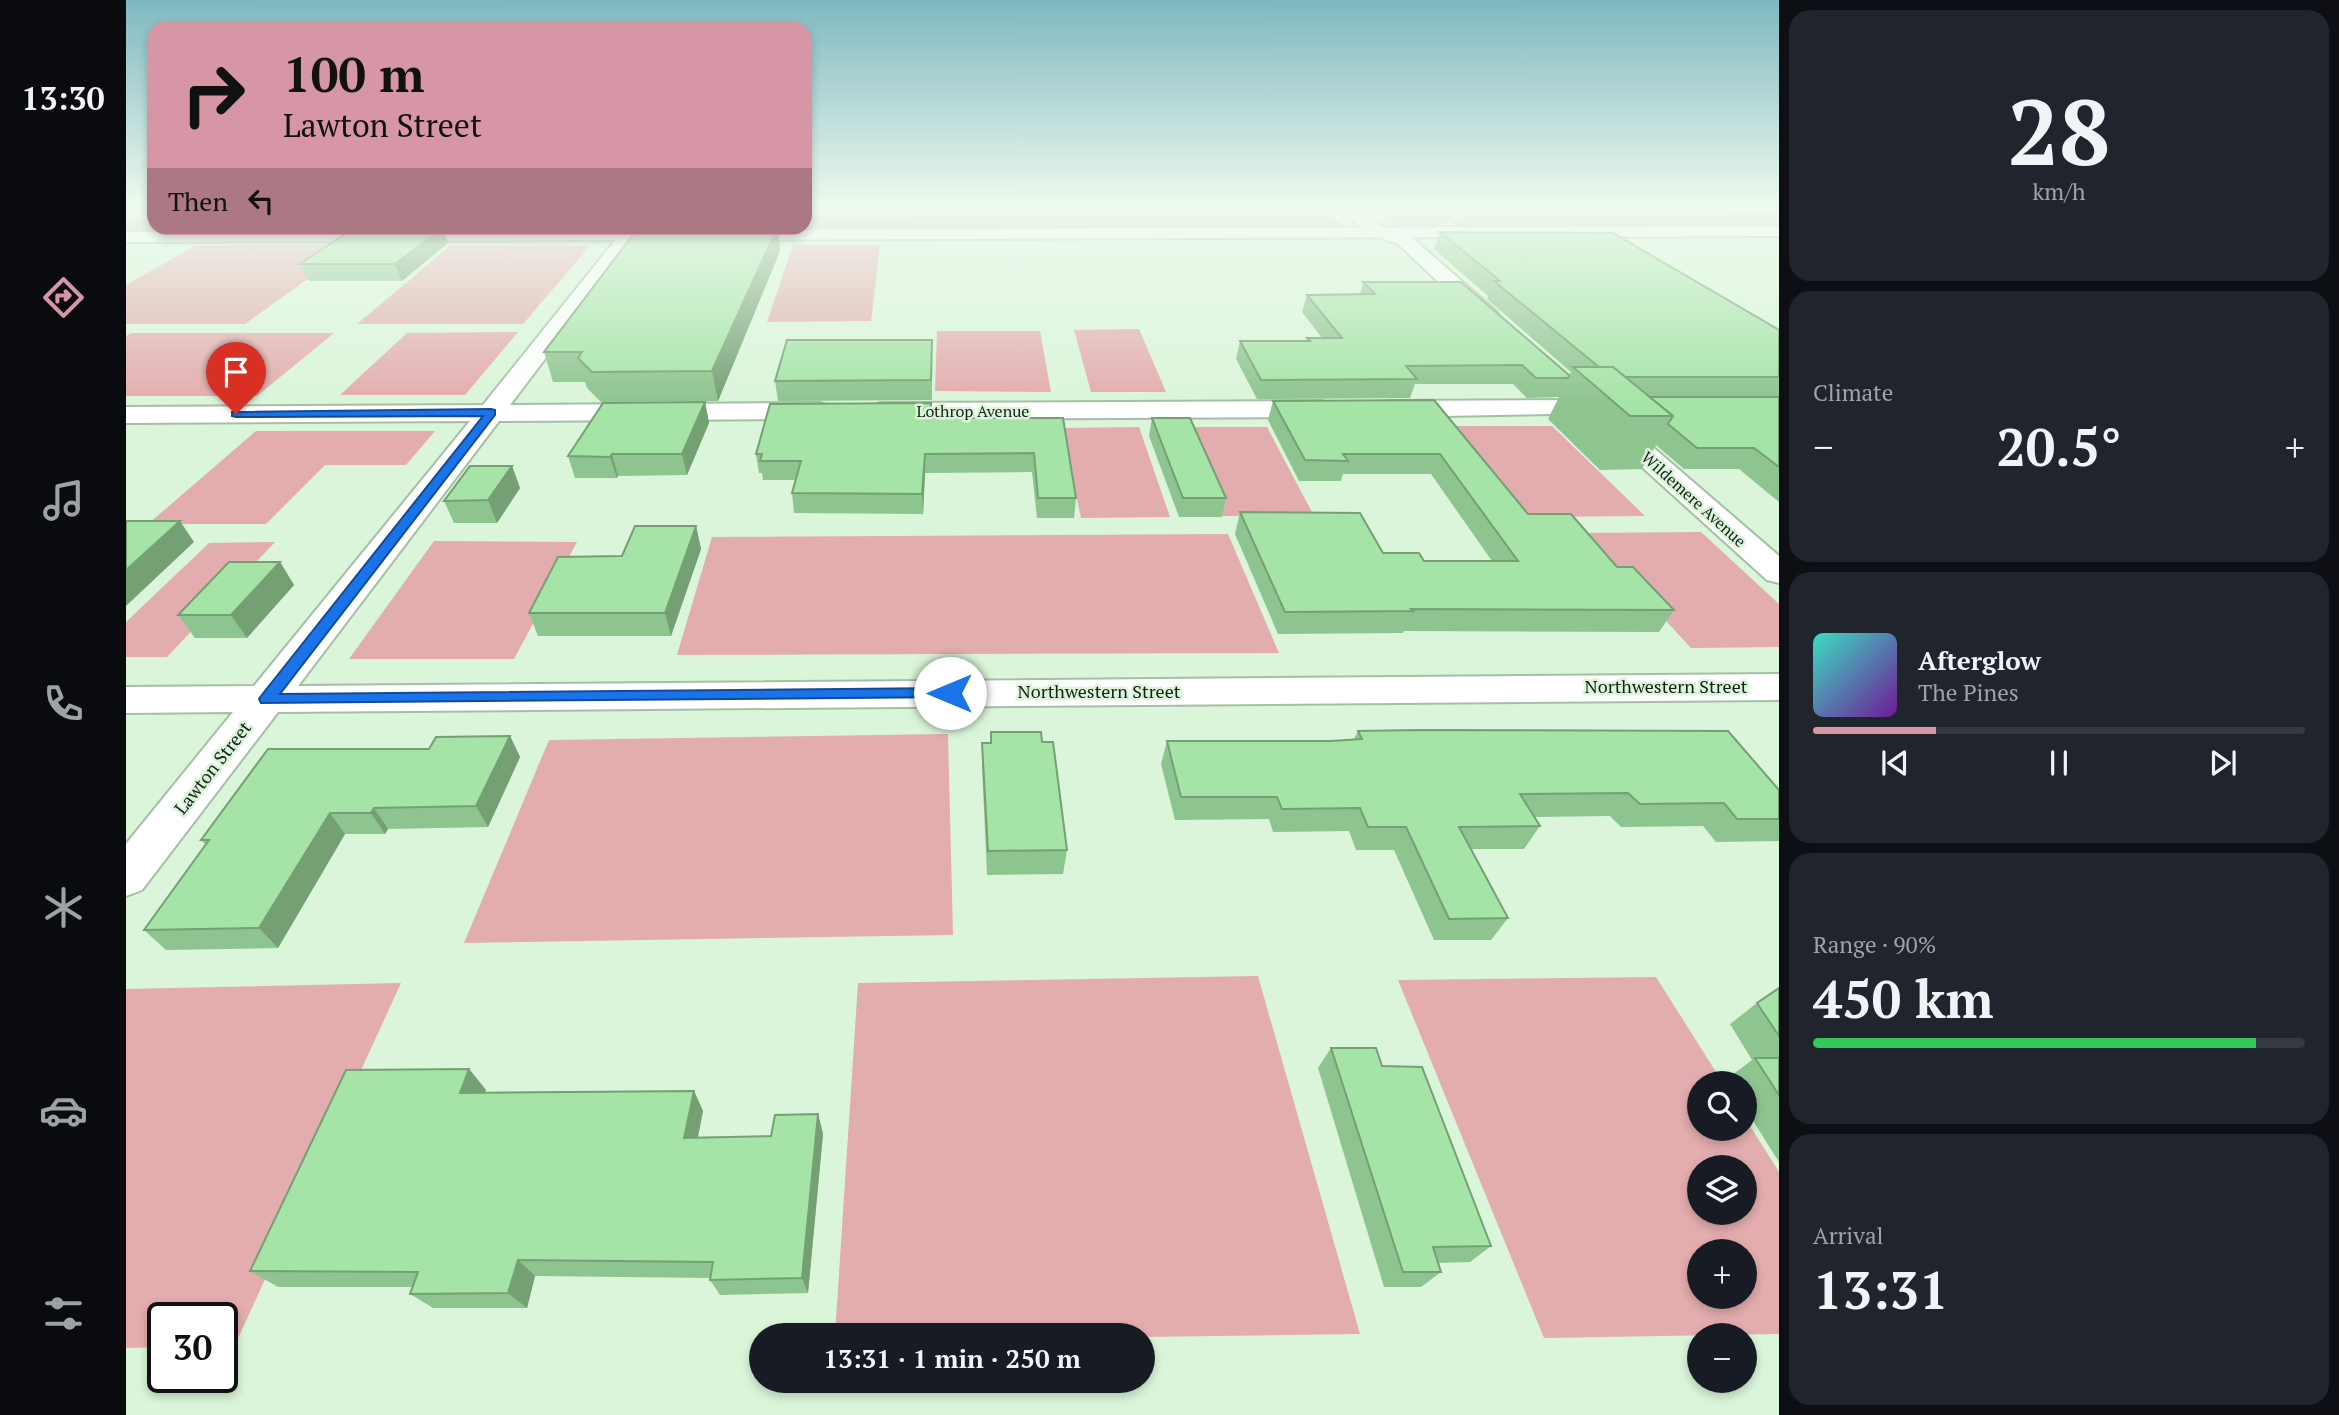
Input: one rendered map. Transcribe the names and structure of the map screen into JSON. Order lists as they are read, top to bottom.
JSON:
{
  "streets": {
    "street": [
      "Lothrop Avenue",
      "Wildemere Avenue",
      "Northwestern Street",
      "Lawton Street"
    ]
  },
  "crossings": [
    ["Lothrop Avenue", "Lawton Street"],
    ["Northwestern Street", "Lawton Street"]
  ],
  "page": {
    "tabs": "13:30",
    "tile": [
      ["28", "km/h"],
      "Climate",
      ["Range · 90%", "450 km"],
      ["Arrival", "13:31"]
    ],
    "turn": ["100 m", "Lawton Street"],
    "then": "Then",
    "heat": ["−", "20.5°", "+"],
    "song": ["Afterglow", "The Pines"],
    "map_buttons": ["+", "−"],
    "limit": "30",
    "trip": "13:31 · 1 min · 250 m"
  }
}
